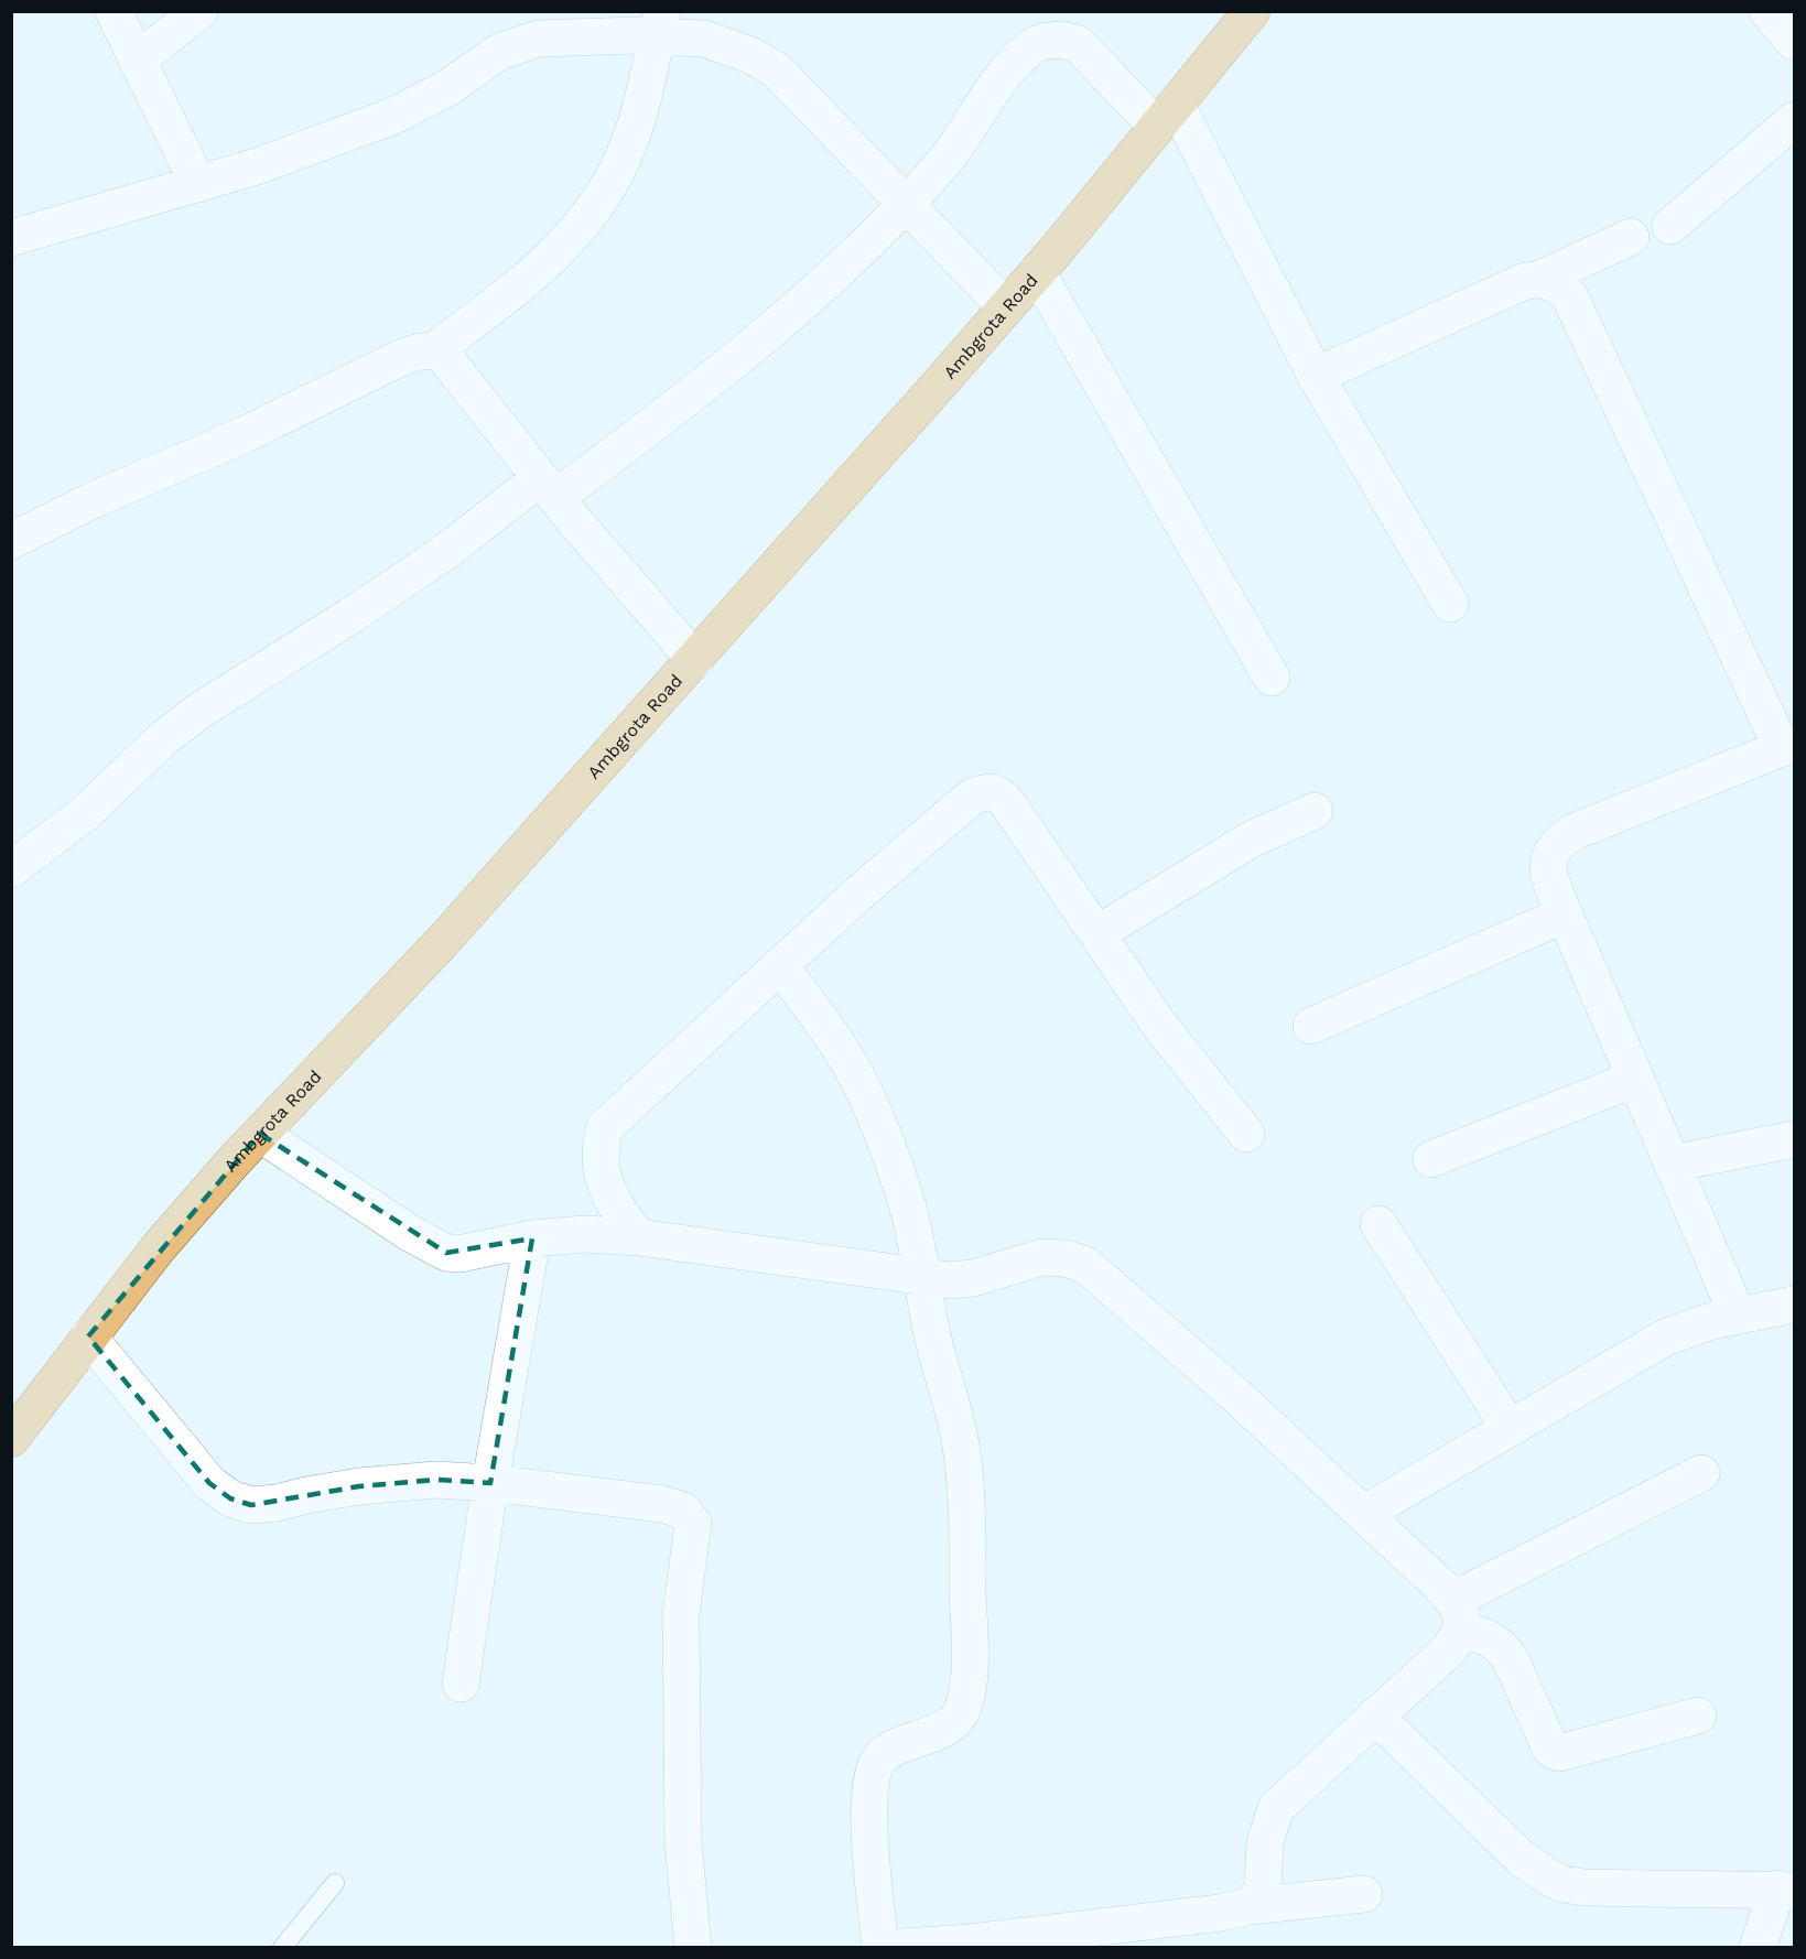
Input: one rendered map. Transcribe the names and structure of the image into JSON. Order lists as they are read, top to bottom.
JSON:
{
  "streets": {
    "main road": ["Ambgrota Road"]
  }
}
